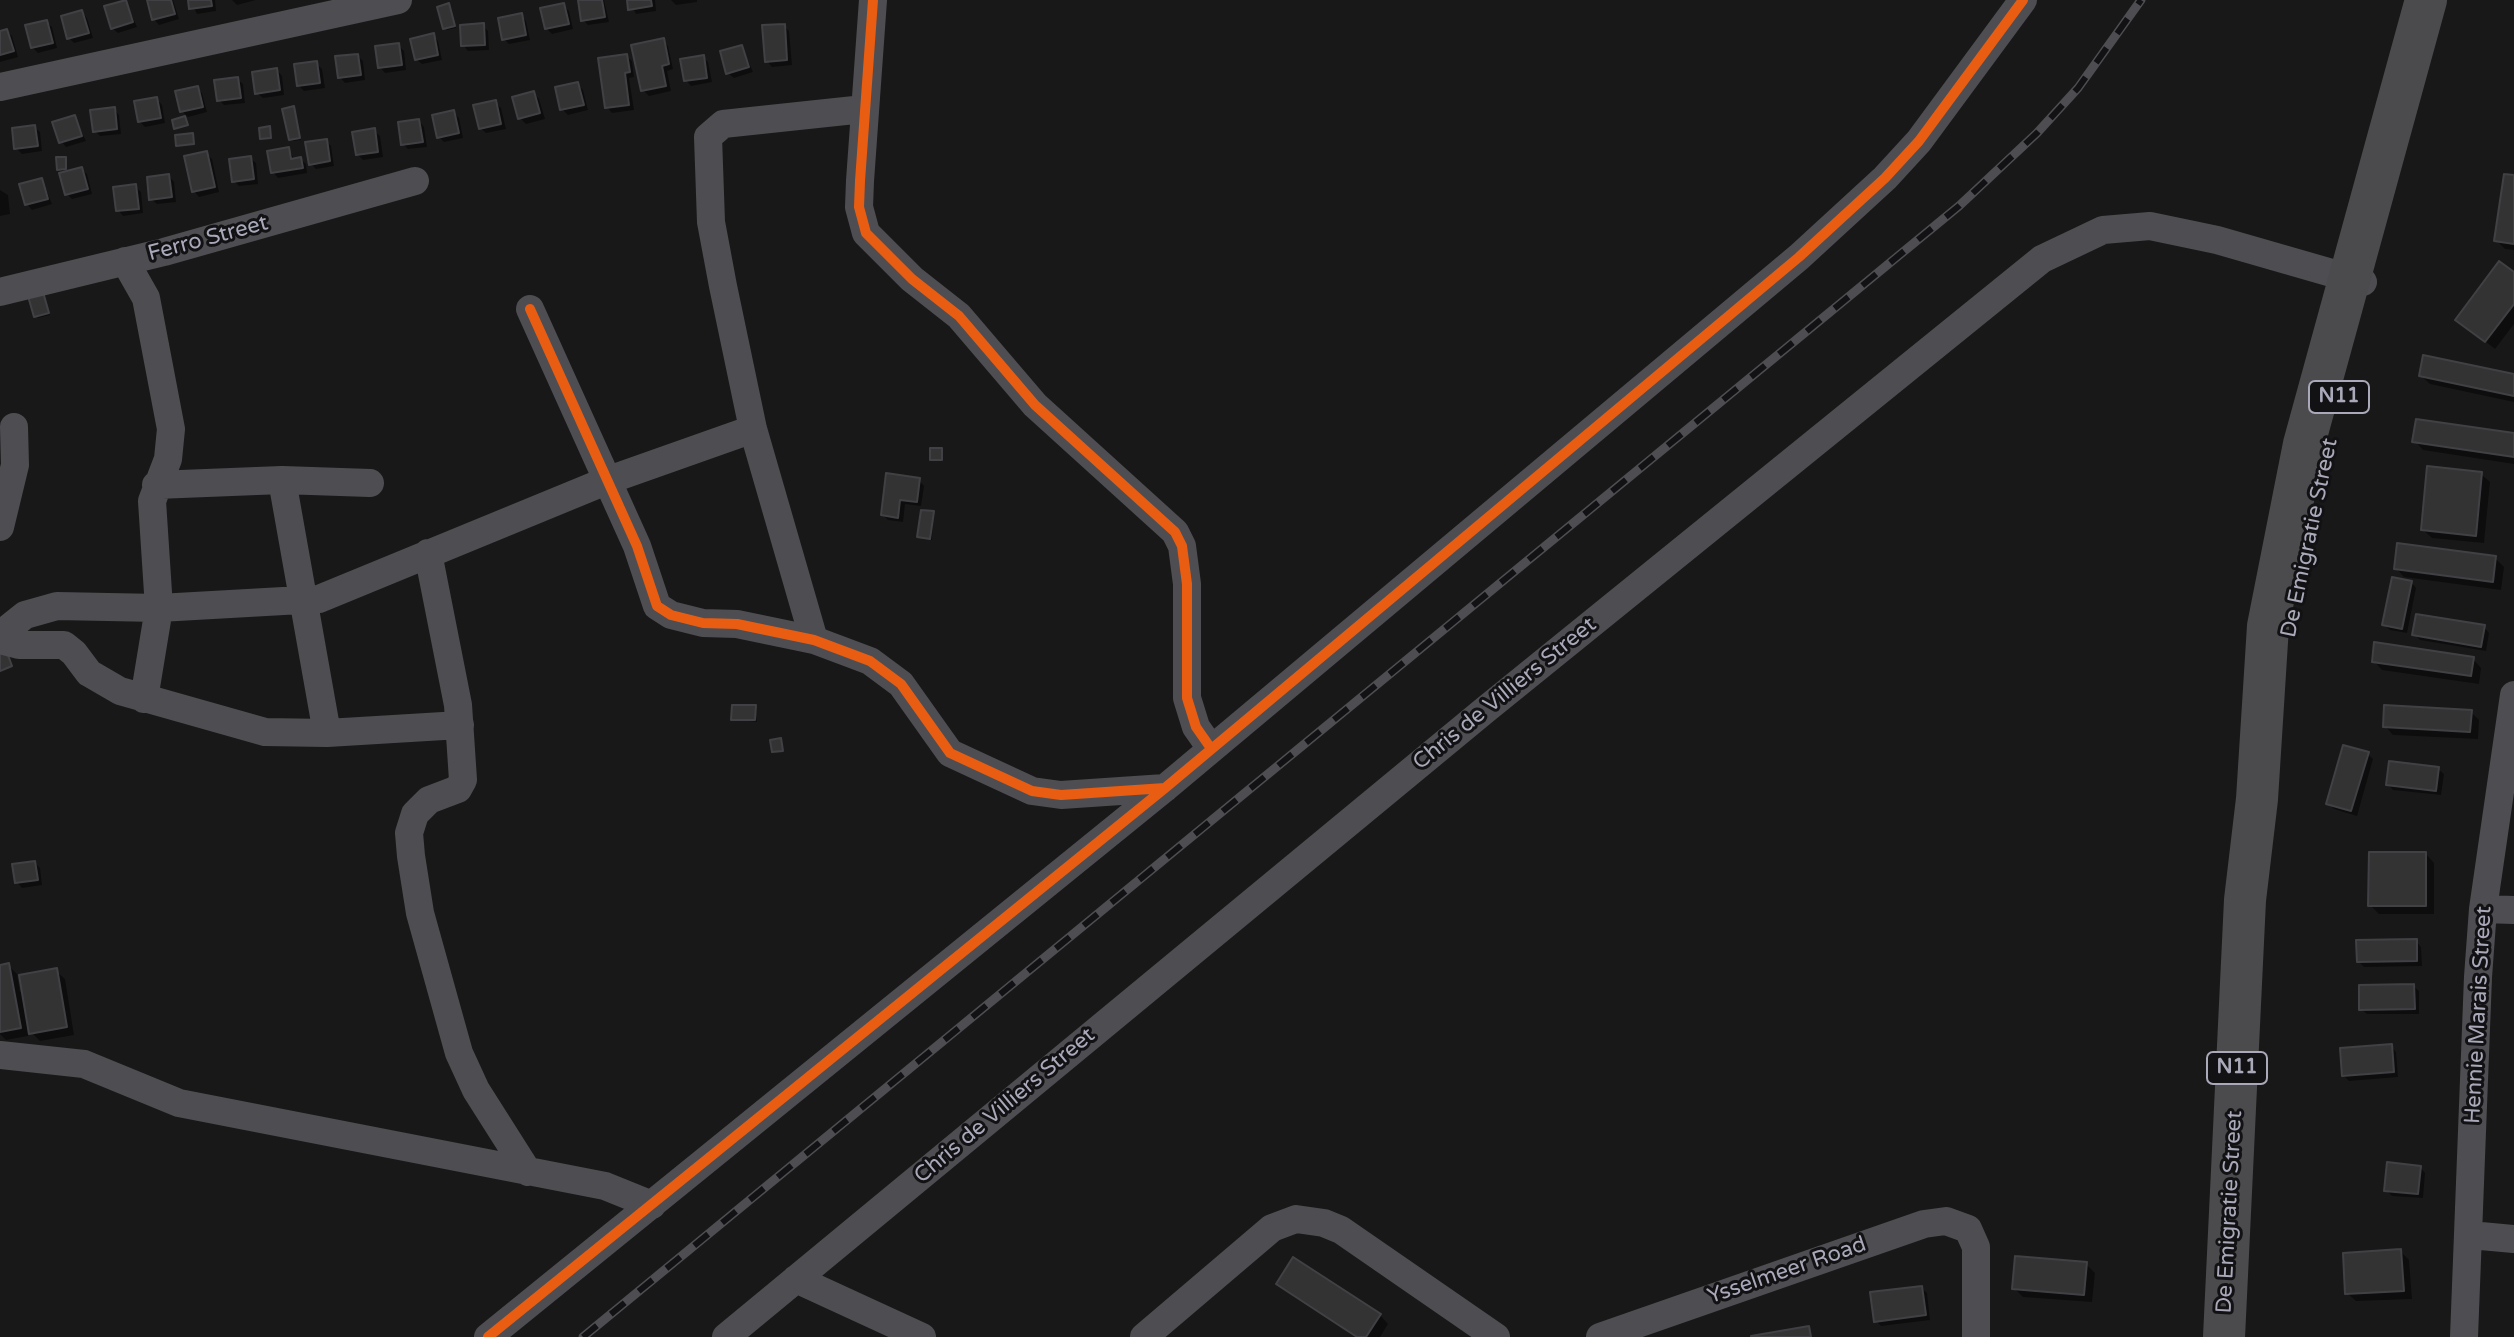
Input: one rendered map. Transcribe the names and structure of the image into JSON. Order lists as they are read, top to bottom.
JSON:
{
  "streets": {
    "highway": ["N11", "De Emigratie Street"],
    "street": [
      "Ferro Street",
      "Chris de Villiers Street",
      "Hennie Marais Street",
      "Ysselmeer Road"
    ]
  },
  "crossings": [
    ["De Emigratie Street", "Chris de Villiers Street"]
  ]
}
